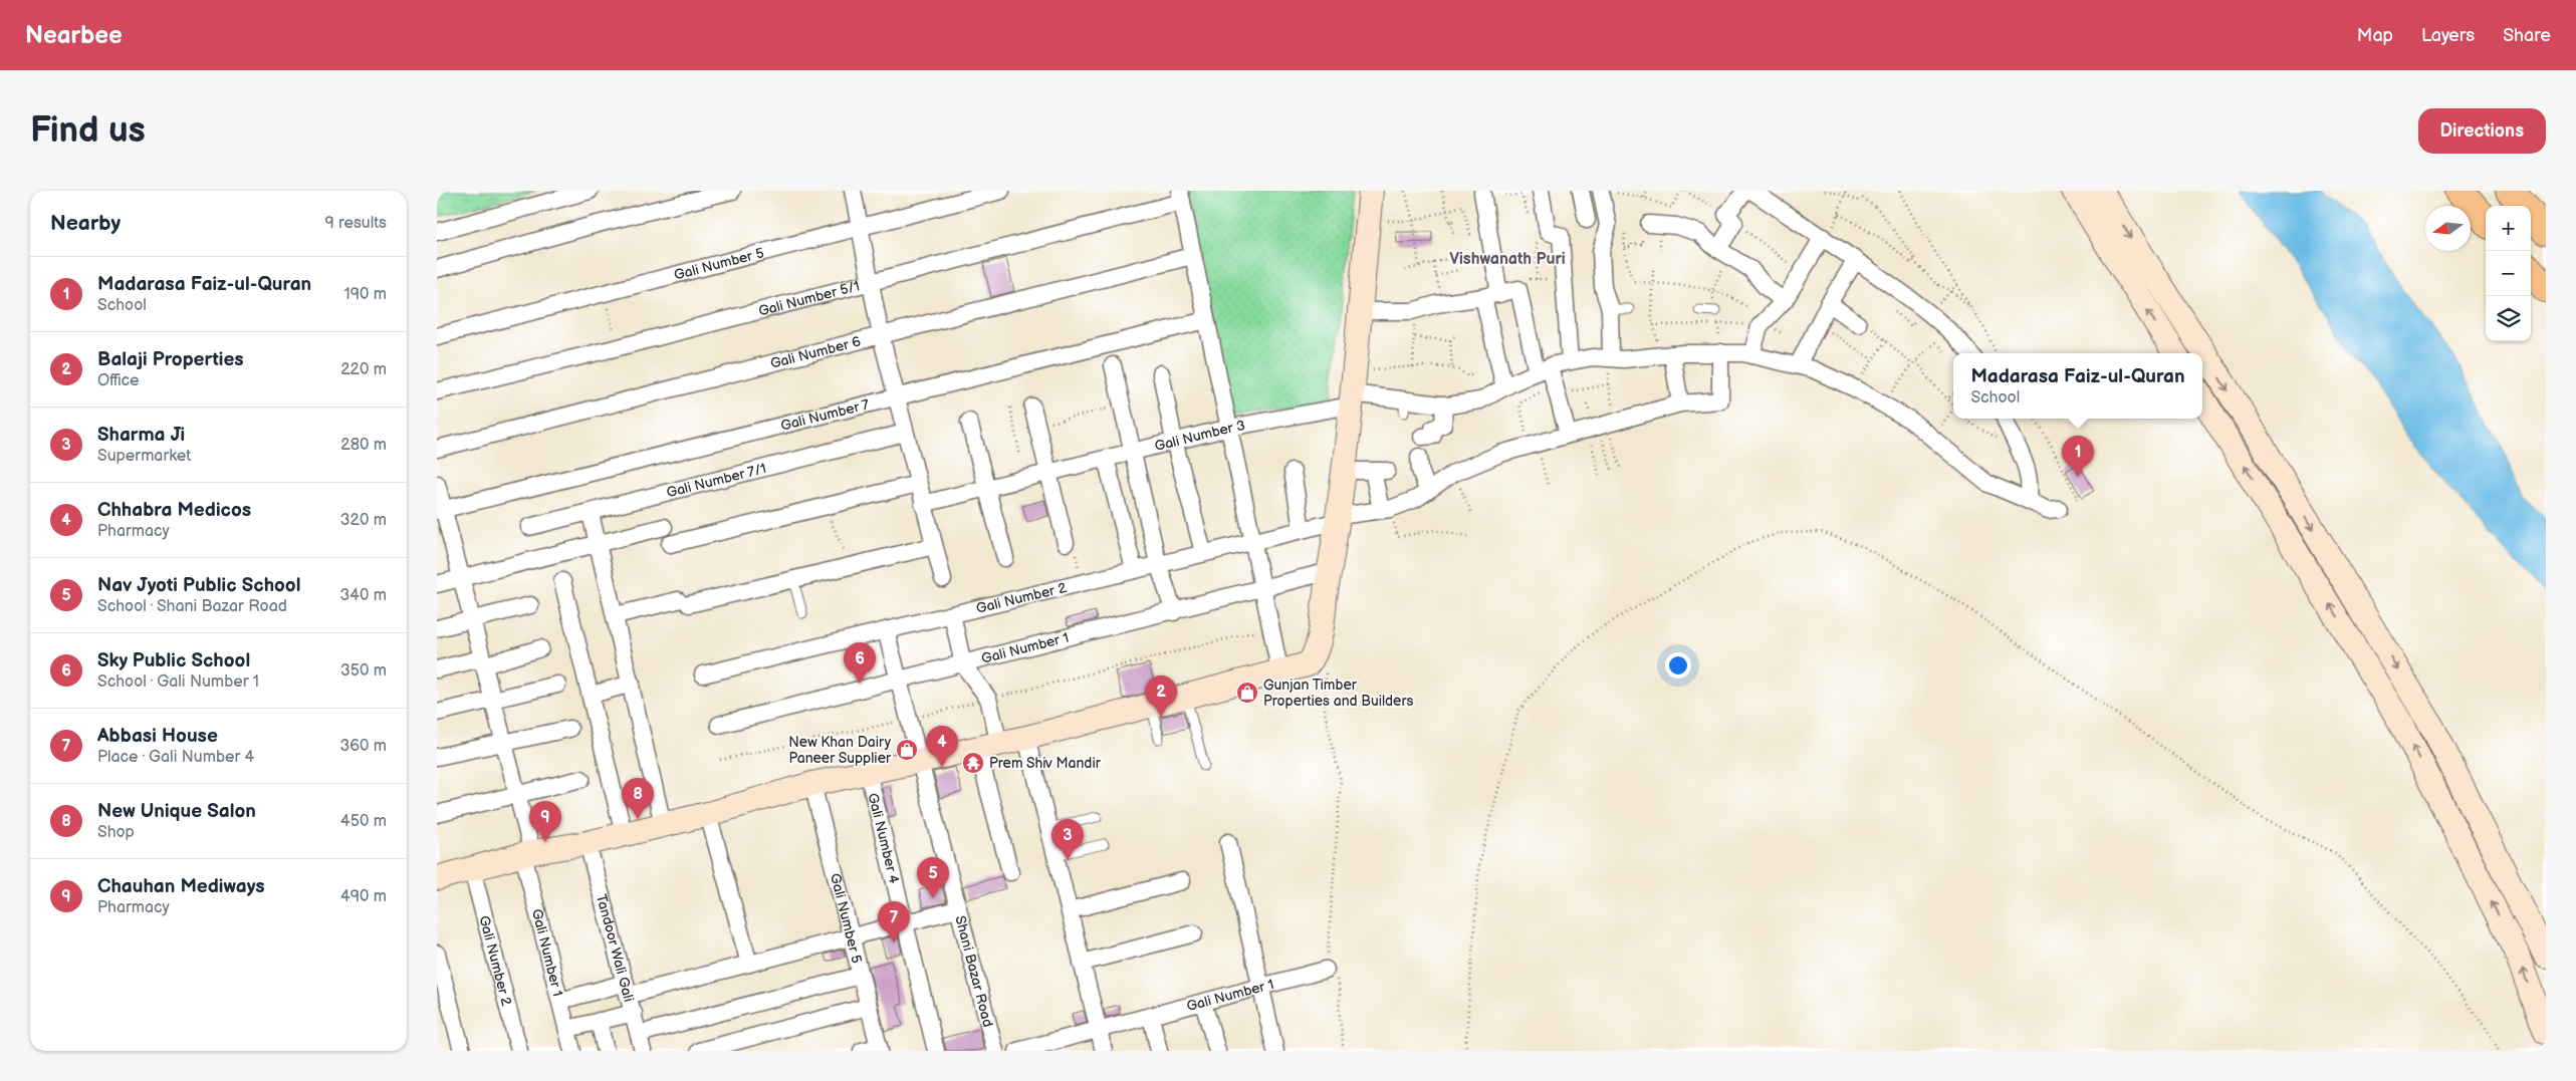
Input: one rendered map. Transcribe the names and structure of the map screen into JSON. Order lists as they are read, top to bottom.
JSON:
{
  "streets": {
    "street": [
      "Gali Number 5",
      "Gali Number 5/1",
      "Gali Number 6",
      "Gali Number 7",
      "Gali Number 3",
      "Gali Number 7/1",
      "Gali Number 2",
      "Gali Number 1",
      "Gali Number 4",
      "Tandoor Wali Gali",
      "Shani Bazar Road"
    ]
  },
  "crossings": [
    ["Gali Number 7", "Gali Number 1"],
    ["Gali Number 3", "Gali Number 2"],
    ["Gali Number 2", "Shani Bazar Road"],
    ["Gali Number 1", "Shani Bazar Road"]
  ],
  "districts": ["Vishwanath Puri"],
  "places": {
    "shop": ["Gunjan Timber Properties and Builders", "New Khan Dairy Paneer Supplier"],
    "temple": ["Prem Shiv Mandir"]
  },
  "north": "left",
  "page": {
    "header": "Nearbee",
    "nav": ["Map", "Layers", "Share"],
    "buttons": "Directions",
    "title": "Find us",
    "heading": ["Nearby", "9 results"],
    "map_buttons": ["+", "−"],
    "list": [
      {
        "mark": "1",
        "name": "Madarasa Faiz-ul-Quran",
        "note": "School",
        "value": "190 m"
      },
      {
        "mark": "2",
        "name": "Balaji Properties",
        "note": "Office",
        "value": "220 m"
      },
      {
        "mark": "3",
        "name": "Sharma Ji",
        "note": "Supermarket",
        "value": "280 m"
      },
      {
        "mark": "4",
        "name": "Chhabra Medicos",
        "note": "Pharmacy",
        "value": "320 m"
      },
      {
        "mark": "5",
        "name": "Nav Jyoti Public School",
        "note": "School · Shani Bazar Road",
        "value": "340 m"
      },
      {
        "mark": "6",
        "name": "Sky Public School",
        "note": "School · Gali Number 1",
        "value": "350 m"
      },
      {
        "mark": "7",
        "name": "Abbasi House",
        "note": "Place · Gali Number 4",
        "value": "360 m"
      },
      {
        "mark": "8",
        "name": "New Unique Salon",
        "note": "Shop",
        "value": "450 m"
      },
      {
        "mark": "9",
        "name": "Chauhan Mediways",
        "note": "Pharmacy",
        "value": "490 m"
      }
    ],
    "popup": ["Madarasa Faiz-ul-Quran", "School"],
    "pins": [
      "1",
      "6",
      "2",
      "4",
      "8",
      "9",
      "3",
      "5",
      "7"
    ]
  }
}
